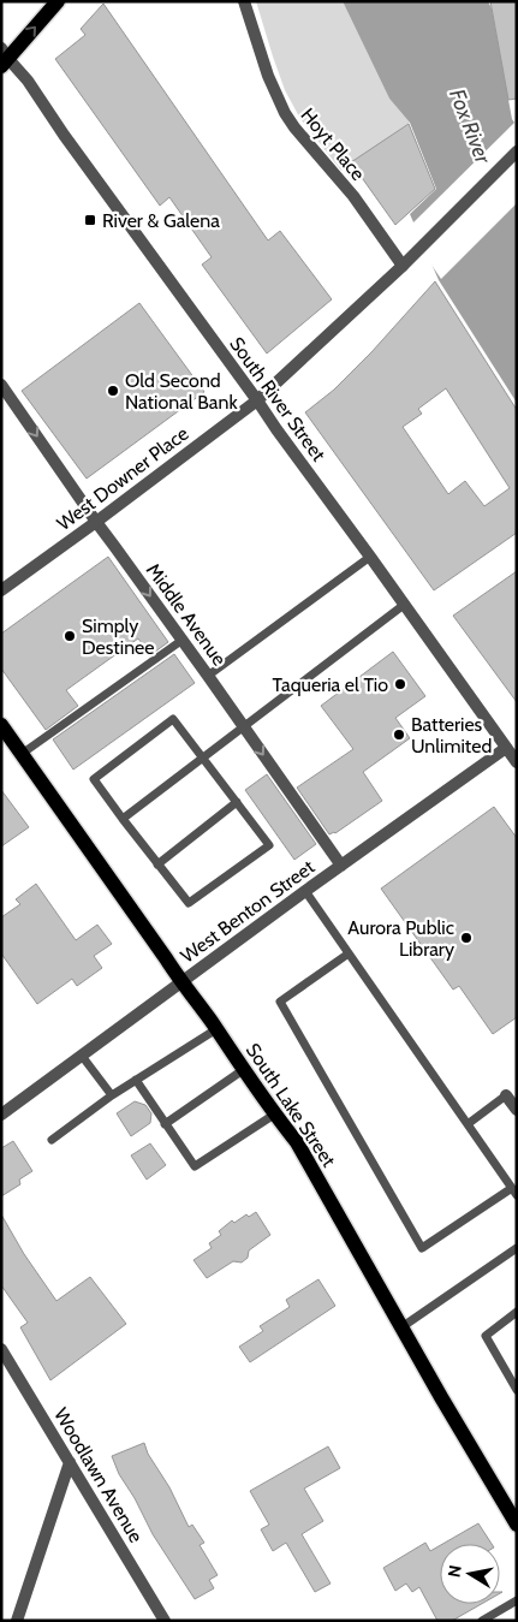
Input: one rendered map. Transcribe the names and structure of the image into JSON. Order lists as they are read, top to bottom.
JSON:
{
  "streets": {
    "main road": ["South Lake Street"],
    "street": [
      "Hoyt Place",
      "South River Street",
      "West Downer Place",
      "Middle Avenue",
      "West Benton Street",
      "Woodlawn Avenue"
    ]
  },
  "crossings": [
    ["Hoyt Place", "West Downer Place"],
    ["South River Street", "West Downer Place"],
    ["South River Street", "West Benton Street"],
    ["West Downer Place", "Middle Avenue"],
    ["Middle Avenue", "West Benton Street"],
    ["West Benton Street", "South Lake Street"]
  ],
  "one_way": ["Middle Avenue"],
  "water": ["Fox River"],
  "places": {
    "transit": ["River & Galena"],
    "other": [
      "Old Second National Bank",
      "Simply Destinee",
      "Taqueria el Tio",
      "Batteries Unlimited",
      "Aurora Public Library"
    ]
  },
  "north": "left"
}
